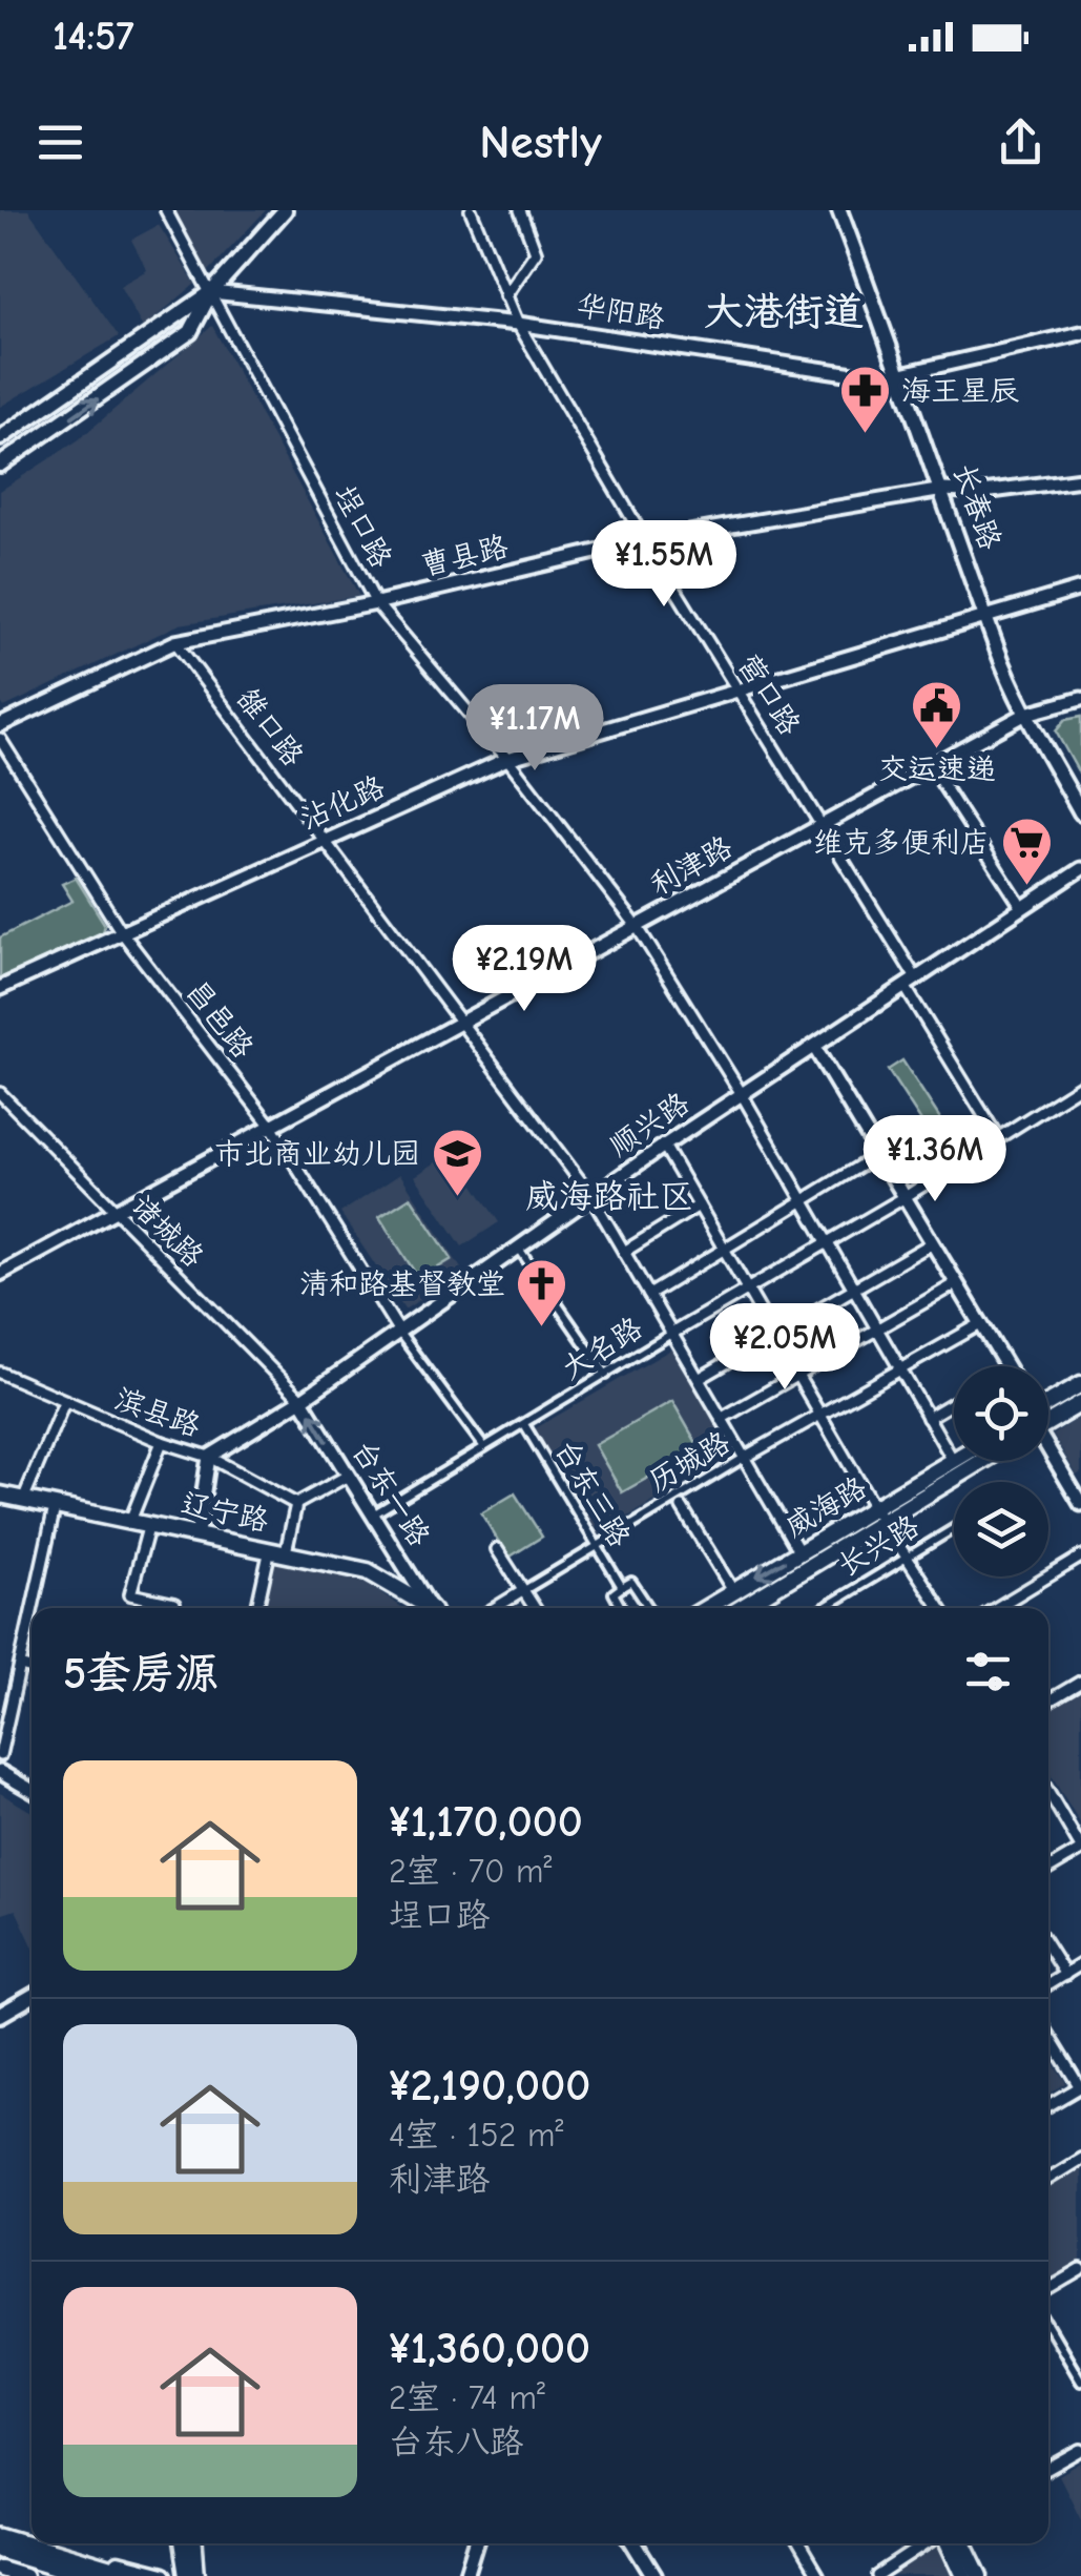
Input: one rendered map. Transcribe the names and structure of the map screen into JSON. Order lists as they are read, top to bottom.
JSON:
{
  "streets": {
    "main road": ["长春路", "威海路", "辽宁路"],
    "street": [
      "华阳路",
      "埕口路",
      "曹县路",
      "营口路",
      "雒口路",
      "沾化路",
      "利津路",
      "昌邑路",
      "顺兴路",
      "诸城路",
      "大名路",
      "滨县路",
      "历城路",
      "台东一路",
      "台东三路",
      "长兴路"
    ]
  },
  "crossings": [
    ["华阳路", "长春路"],
    ["华阳路", "埕口路"],
    ["华阳路", "营口路"],
    ["长春路", "曹县路"],
    ["长春路", "沾化路"],
    ["长春路", "利津路"],
    ["埕口路", "曹县路"],
    ["埕口路", "沾化路"],
    ["埕口路", "利津路"],
    ["埕口路", "顺兴路"],
    ["埕口路", "大名路"],
    ["埕口路", "历城路"],
    ["埕口路", "威海路"],
    ["曹县路", "营口路"],
    ["曹县路", "雒口路"],
    ["营口路", "沾化路"],
    ["营口路", "利津路"],
    ["营口路", "顺兴路"],
    ["营口路", "大名路"],
    ["雒口路", "沾化路"],
    ["雒口路", "利津路"],
    ["雒口路", "顺兴路"],
    ["雒口路", "大名路"],
    ["雒口路", "历城路"],
    ["雒口路", "威海路"],
    ["沾化路", "昌邑路"],
    ["利津路", "昌邑路"],
    ["利津路", "诸城路"],
    ["昌邑路", "顺兴路"],
    ["顺兴路", "诸城路"],
    ["顺兴路", "滨县路"],
    ["顺兴路", "台东一路"],
    ["诸城路", "台东一路"],
    ["大名路", "台东三路"],
    ["历城路", "台东三路"]
  ],
  "one_way": ["台东一路"],
  "districts": ["大港街道", "威海路社区"],
  "places": {
    "pharmacy": ["海王星辰"],
    "public building": ["交运速递"],
    "supermarket": ["维克多便利店"],
    "school or university": ["市北商业幼儿园"],
    "church": ["清和路基督教堂"]
  },
  "page": {
    "status": "14:57",
    "header": "Nestly",
    "price": [
      "¥1.55M",
      "¥1.17M",
      "¥2.19M",
      "¥1.36M",
      "¥2.05M"
    ],
    "heading": "5套房源",
    "list": [
      {
        "name": "¥1,170,000",
        "note": "2室 · 70 m² · 埕口路"
      },
      {
        "name": "¥2,190,000",
        "note": "4室 · 152 m² · 利津路"
      },
      {
        "name": "¥1,360,000",
        "note": "2室 · 74 m² · 台东八路"
      }
    ]
  }
}
